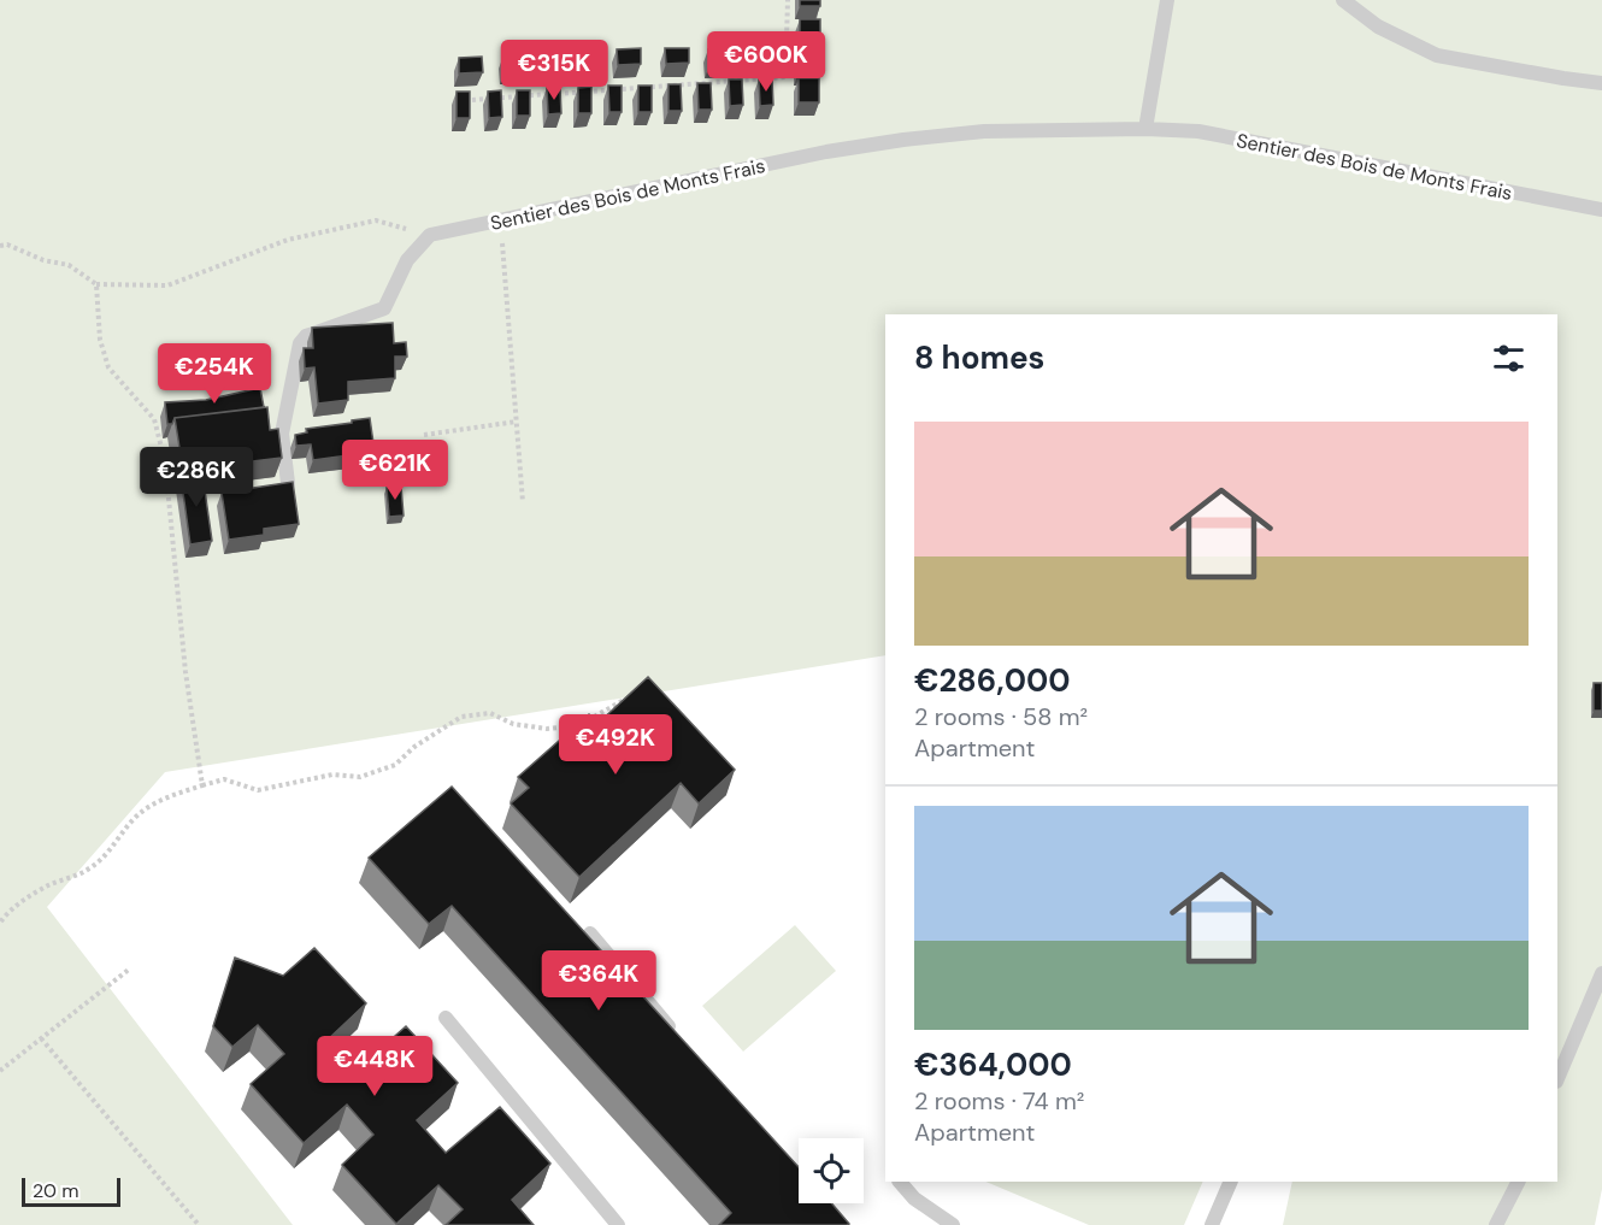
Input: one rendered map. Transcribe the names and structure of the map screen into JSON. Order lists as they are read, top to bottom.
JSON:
{
  "streets": {
    "lane": ["Sentier des Bois de Monts Frais"]
  },
  "scale_bar": "20 m",
  "page": {
    "price": [
      "€600K",
      "€315K",
      "€254K",
      "€621K",
      "€286K",
      "€492K",
      "€364K",
      "€448K"
    ],
    "heading": "8 homes",
    "list": [
      {
        "name": "€286,000",
        "note": "2 rooms · 58 m² · Apartment"
      },
      {
        "name": "€364,000",
        "note": "2 rooms · 74 m² · Apartment"
      }
    ],
    "scale": "20 m"
  }
}
